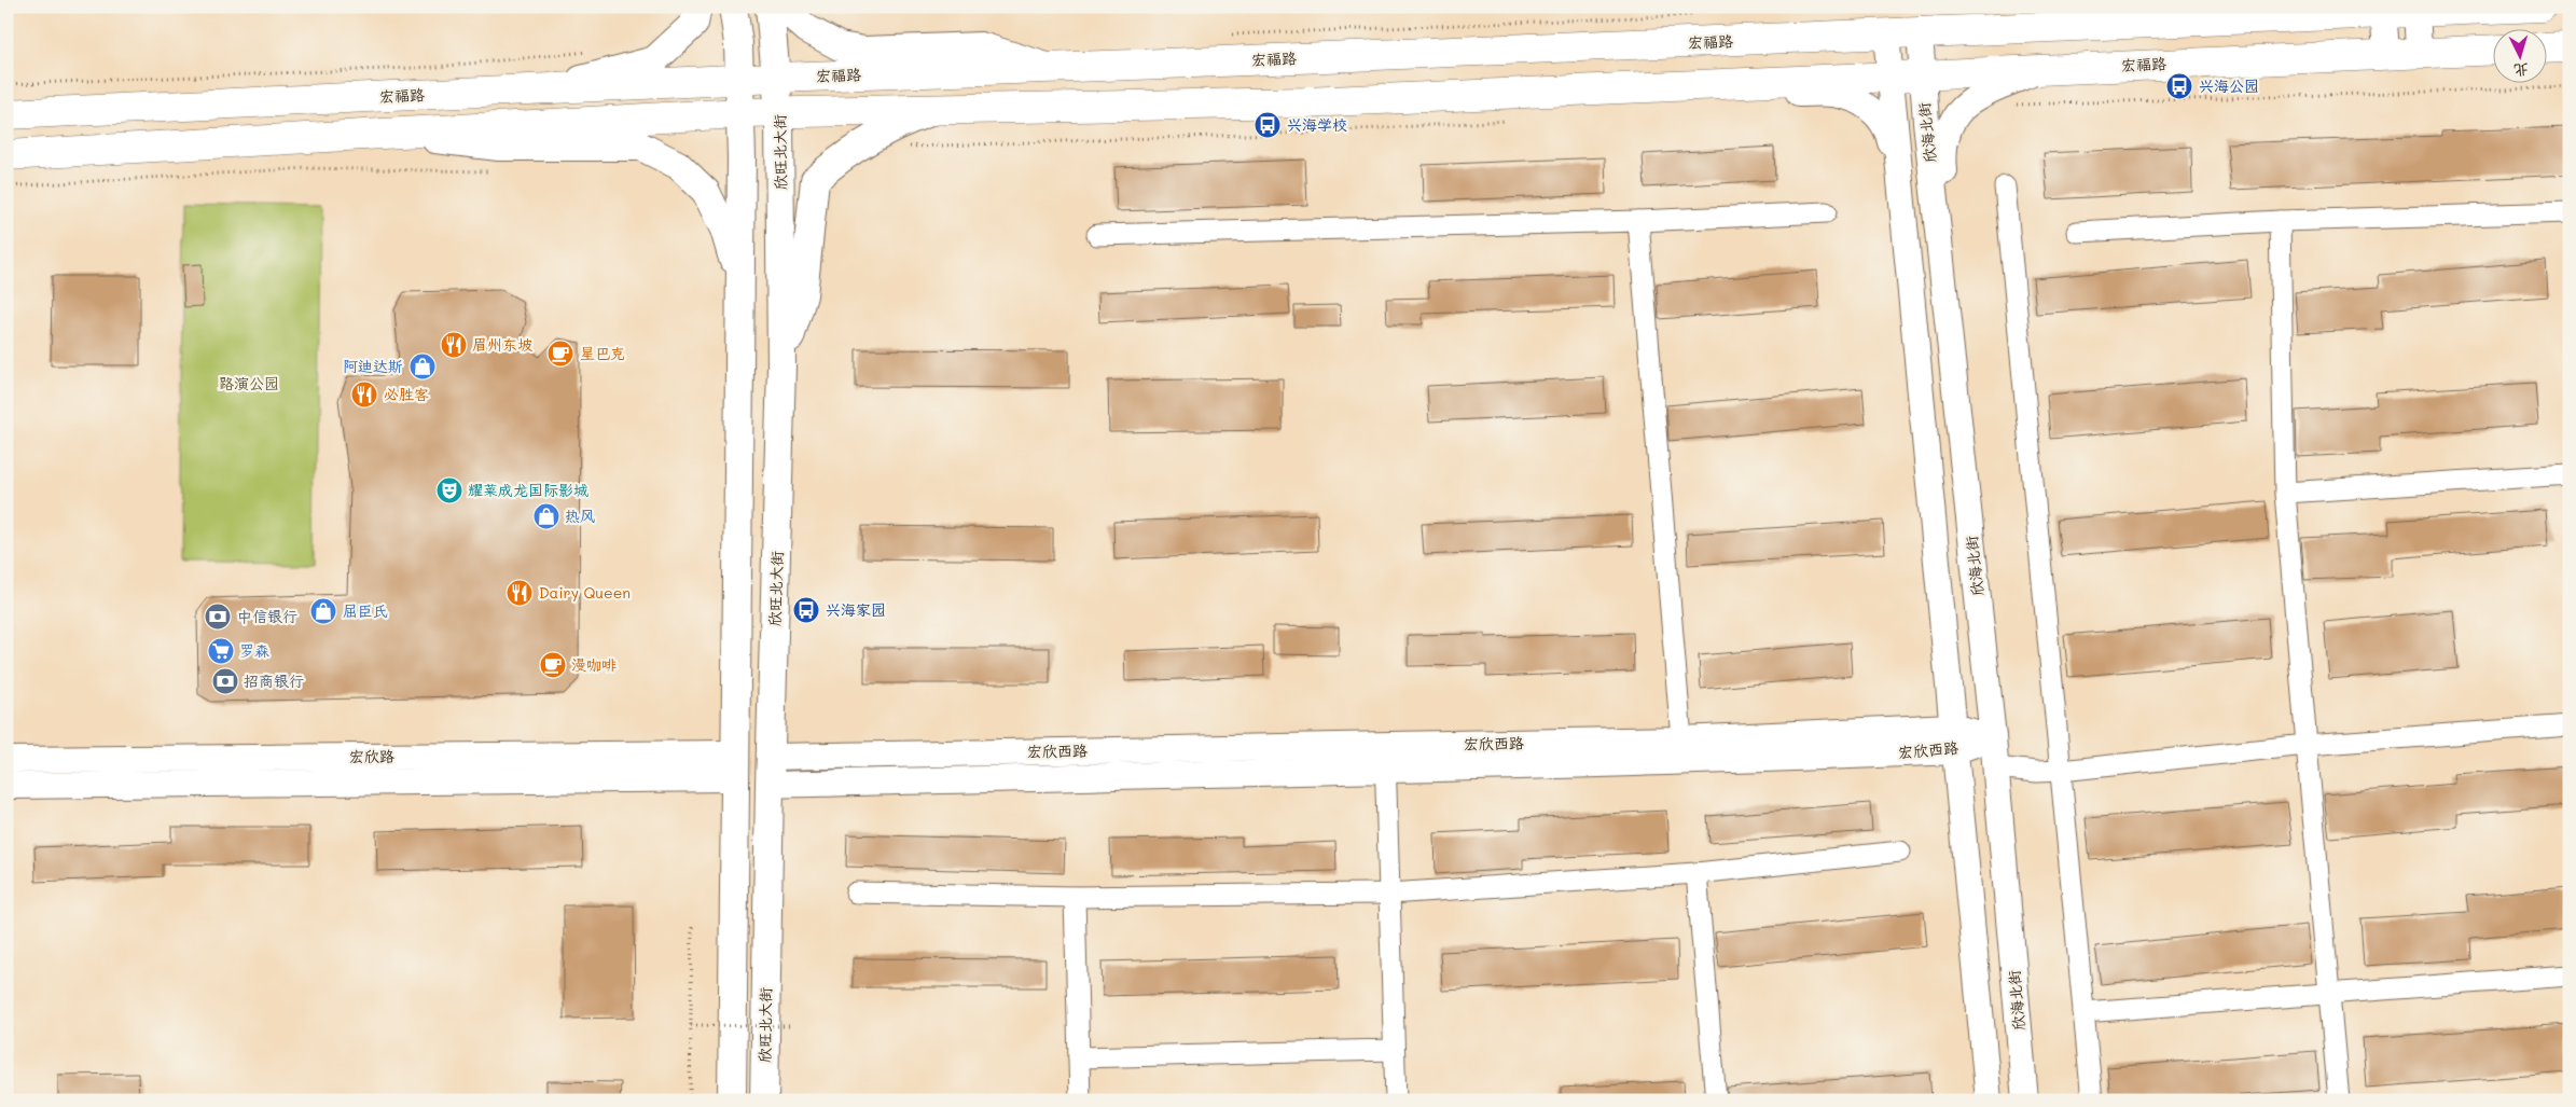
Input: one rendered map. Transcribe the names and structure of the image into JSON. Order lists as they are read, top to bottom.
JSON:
{
  "streets": {
    "main road": ["宏福路", "欣旺北大街"],
    "street": ["欣海北街", "宏欣西路", "宏欣路"]
  },
  "crossings": [
    ["宏福路", "欣海北街"],
    ["宏福路", "欣旺北大街"],
    ["欣海北街", "宏欣西路"],
    ["欣旺北大街", "宏欣西路"]
  ],
  "parks": ["路演公园"],
  "places": {
    "bus stop": ["兴海公园", "兴海学校", "兴海家园"],
    "restaurant": ["眉州东坡", "必胜客", "Dairy Queen"],
    "cafe": ["星巴克", "漫咖啡"],
    "shop": ["阿迪达斯", "热风", "屈臣氏"],
    "theatre": ["耀莱成龙国际影城"],
    "bank": ["中信银行", "招商银行"],
    "supermarket": ["罗森"]
  },
  "north": "bottom"
}
